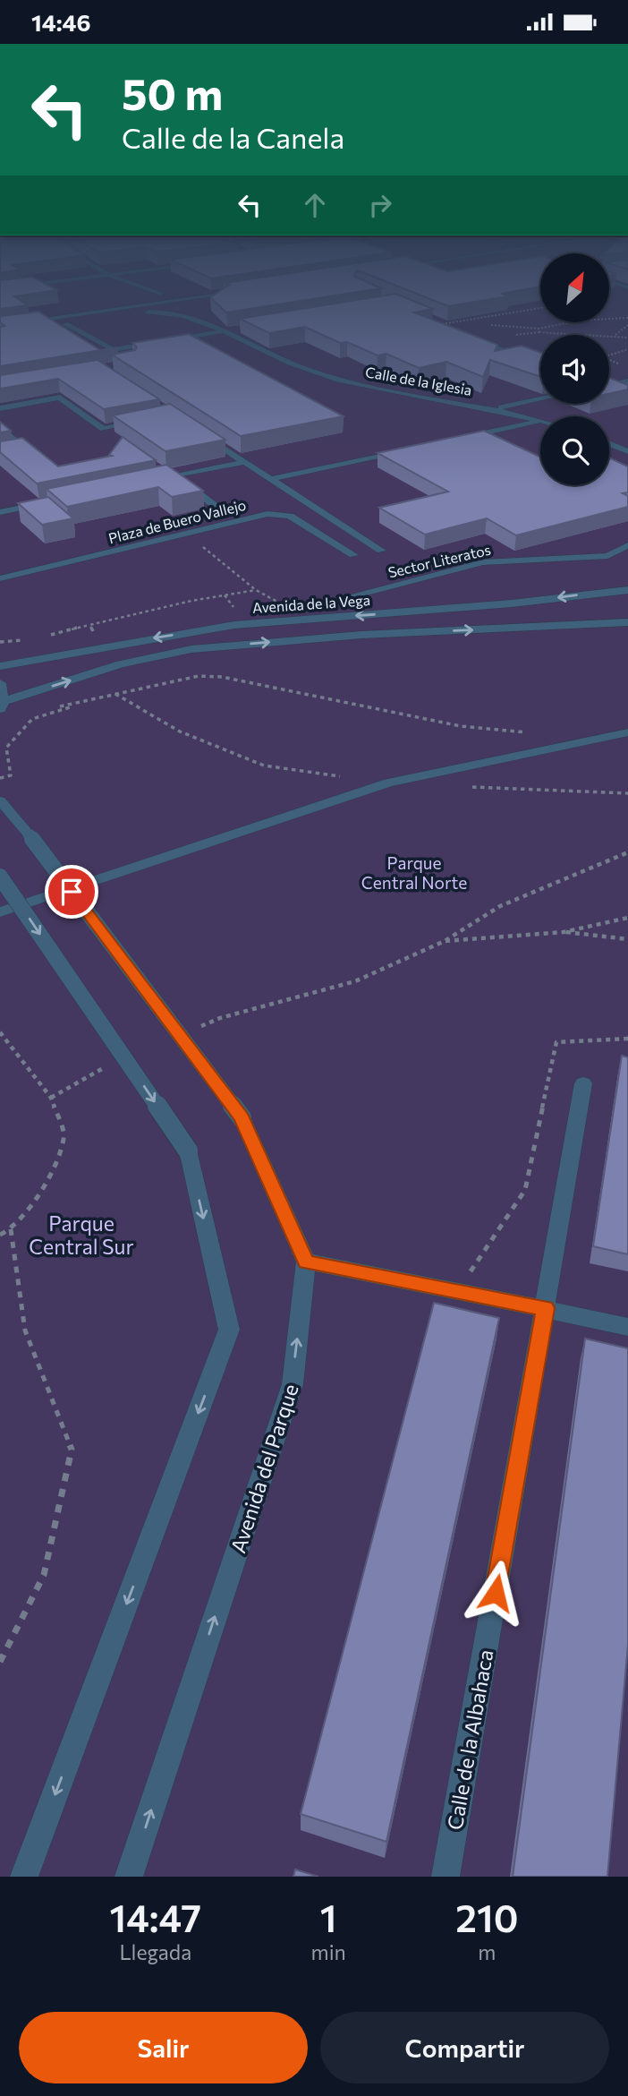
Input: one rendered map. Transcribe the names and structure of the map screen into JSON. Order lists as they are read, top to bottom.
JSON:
{
  "streets": {
    "street": [
      "Calle de la Iglesia",
      "Plaza de Buero Vallejo",
      "Sector Literatos",
      "Avenida de la Vega",
      "Avenida del Parque",
      "Calle de la Albahaca"
    ]
  },
  "one_way": ["Avenida del Parque"],
  "parks": ["Parque Central Norte", "Parque Central Sur"],
  "north": "top right",
  "page": {
    "status": "14:46",
    "turn": ["50 m", "Calle de la Canela"],
    "eta": [
      "14:47",
      "Llegada",
      "1",
      "min",
      "210",
      "m"
    ],
    "buttons": ["Salir", "Compartir"]
  }
}
